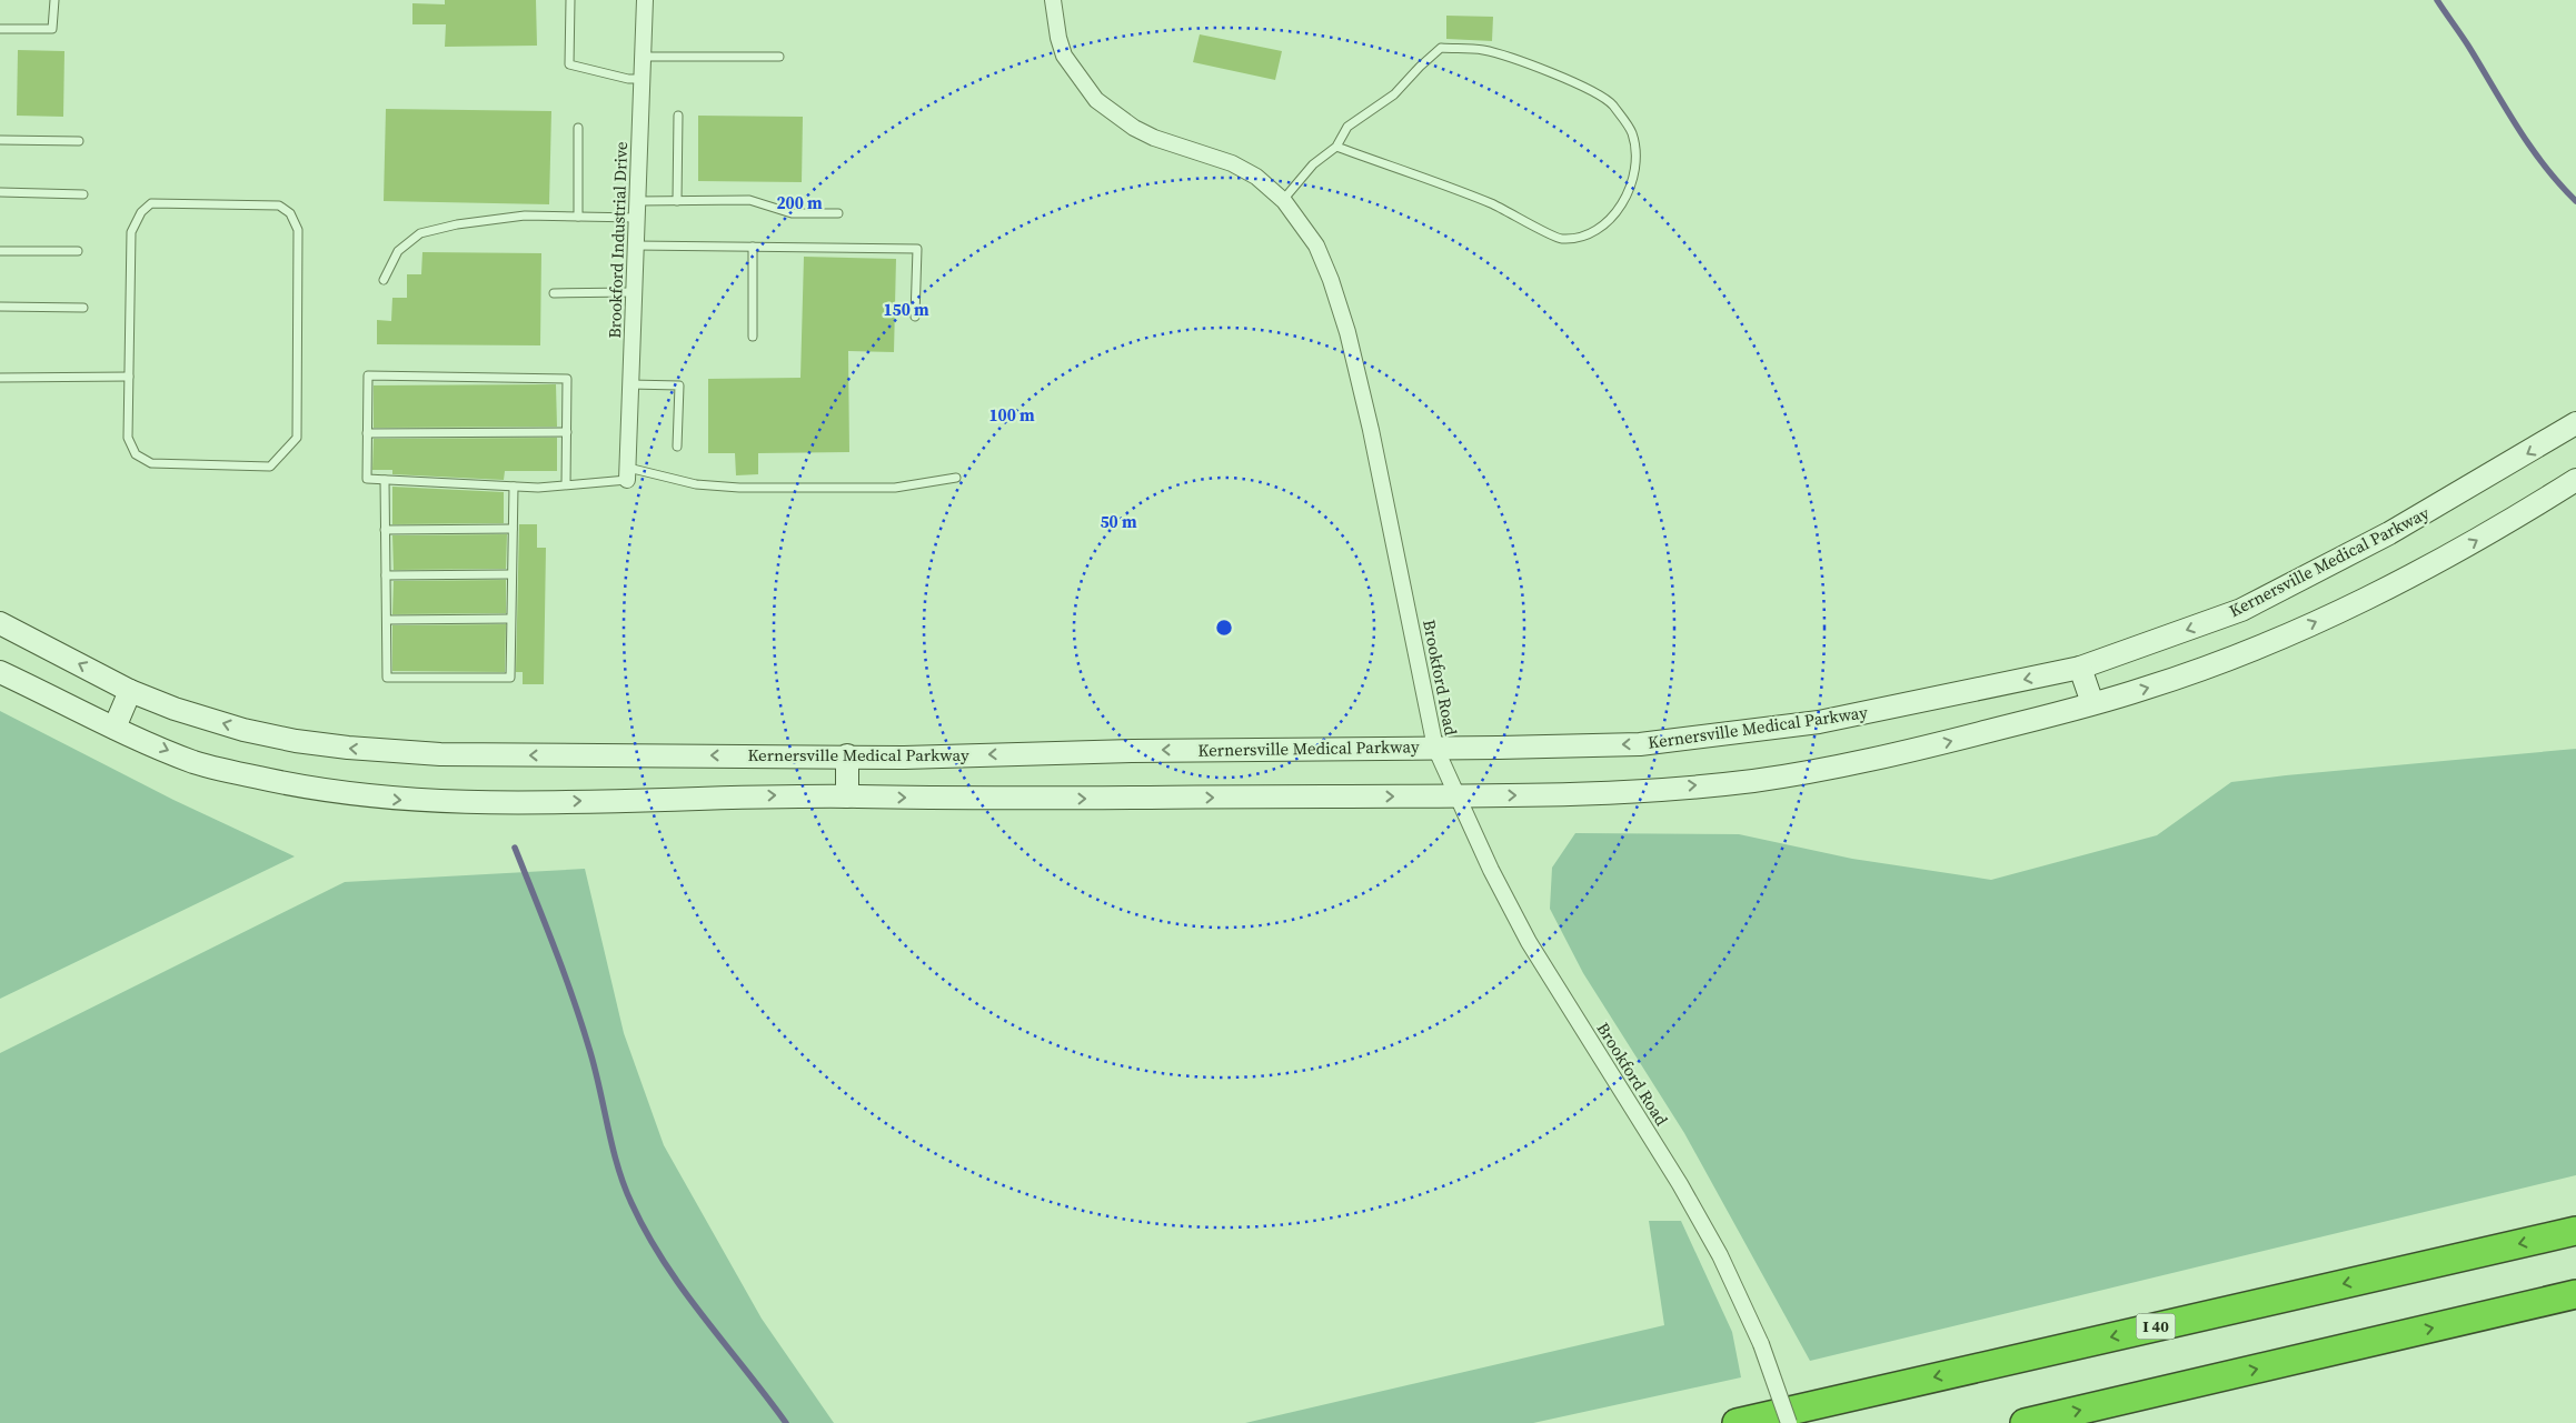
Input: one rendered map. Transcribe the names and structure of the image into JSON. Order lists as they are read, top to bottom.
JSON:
{
  "streets": {
    "highway": ["I 40"],
    "main road": ["Kernersville Medical Parkway"],
    "street": ["Brookford Industrial Drive", "Brookford Road"]
  },
  "crossings": [
    ["Kernersville Medical Parkway", "Brookford Road"]
  ],
  "rings": [
    "200 m",
    "150 m",
    "100 m",
    "50 m"
  ]
}
